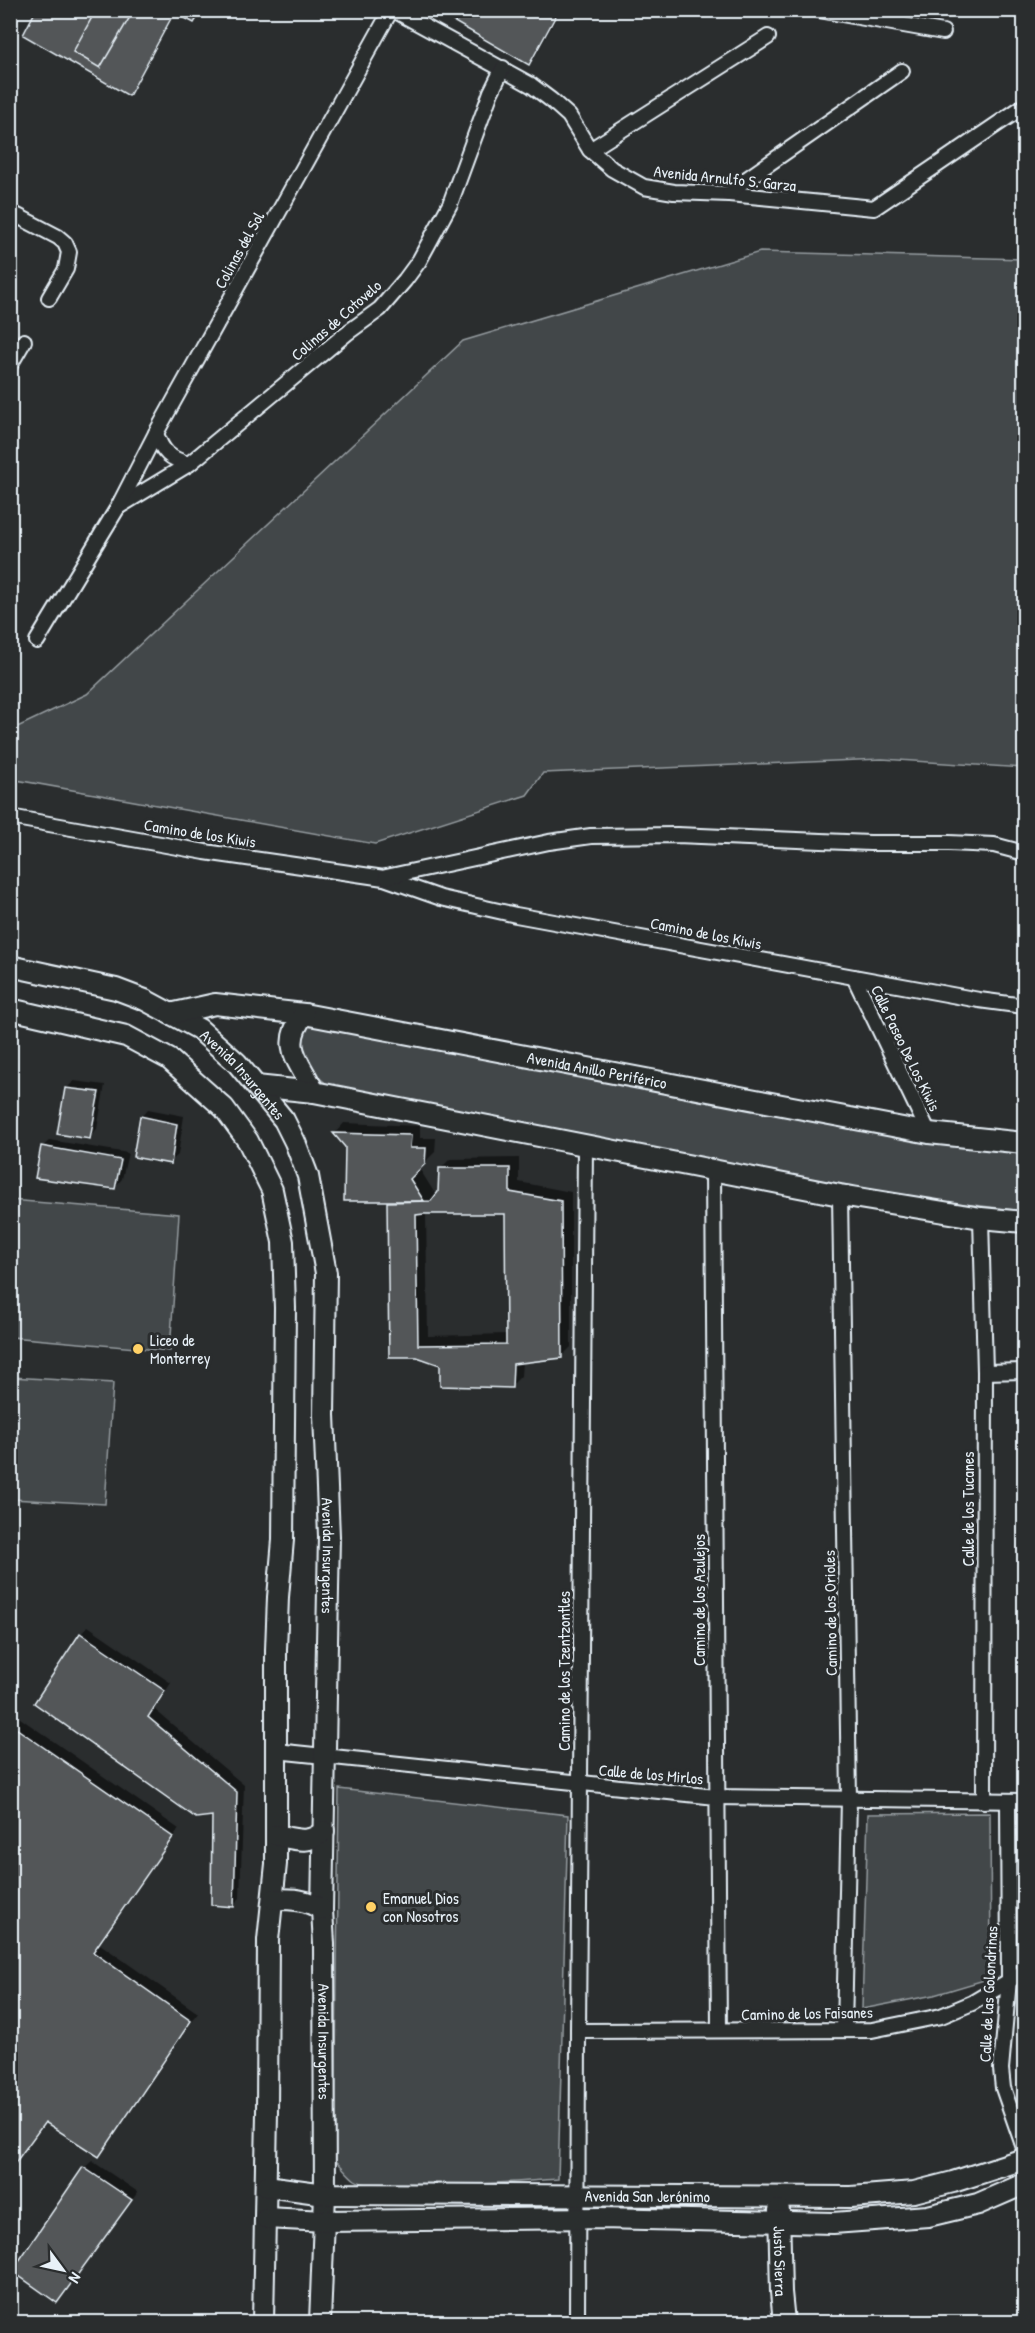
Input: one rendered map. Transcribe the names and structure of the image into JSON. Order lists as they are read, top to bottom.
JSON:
{
  "streets": {
    "street": [
      "Avenida Arnulfo S. Garza",
      "Colinas del Sol",
      "Colinas de Cotovelo",
      "Camino de los Kiwis",
      "Calle Paseo De Los Kiwis",
      "Avenida Anillo Periférico",
      "Avenida Insurgentes",
      "Calle de los Tucanes",
      "Camino de los Azulejos",
      "Camino de los Orioles",
      "Camino de los Tzentzontles",
      "Calle de los Mirlos",
      "Calle de las Golondrinas",
      "Camino de los Faisanes",
      "Avenida San Jerónimo",
      "Justo Sierra"
    ]
  },
  "crossings": [
    ["Avenida Arnulfo S. Garza", "Colinas del Sol"],
    ["Avenida Arnulfo S. Garza", "Colinas de Cotovelo"],
    ["Colinas del Sol", "Colinas de Cotovelo"],
    ["Camino de los Kiwis", "Calle Paseo De Los Kiwis"],
    ["Calle Paseo De Los Kiwis", "Avenida Anillo Periférico"],
    ["Avenida Anillo Periférico", "Avenida Insurgentes"],
    ["Avenida Insurgentes", "Calle de los Mirlos"],
    ["Avenida Insurgentes", "Avenida San Jerónimo"],
    ["Calle de los Tucanes", "Calle de los Mirlos"],
    ["Camino de los Azulejos", "Calle de los Mirlos"],
    ["Camino de los Azulejos", "Camino de los Faisanes"],
    ["Camino de los Orioles", "Calle de los Mirlos"],
    ["Camino de los Orioles", "Camino de los Faisanes"],
    ["Camino de los Tzentzontles", "Calle de los Mirlos"],
    ["Camino de los Tzentzontles", "Camino de los Faisanes"],
    ["Camino de los Tzentzontles", "Avenida San Jerónimo"],
    ["Calle de los Mirlos", "Calle de las Golondrinas"],
    ["Calle de las Golondrinas", "Camino de los Faisanes"],
    ["Avenida San Jerónimo", "Justo Sierra"]
  ],
  "places": ["Liceo de Monterrey", "Emanuel Dios con Nosotros"],
  "north": "bottom right"
}
